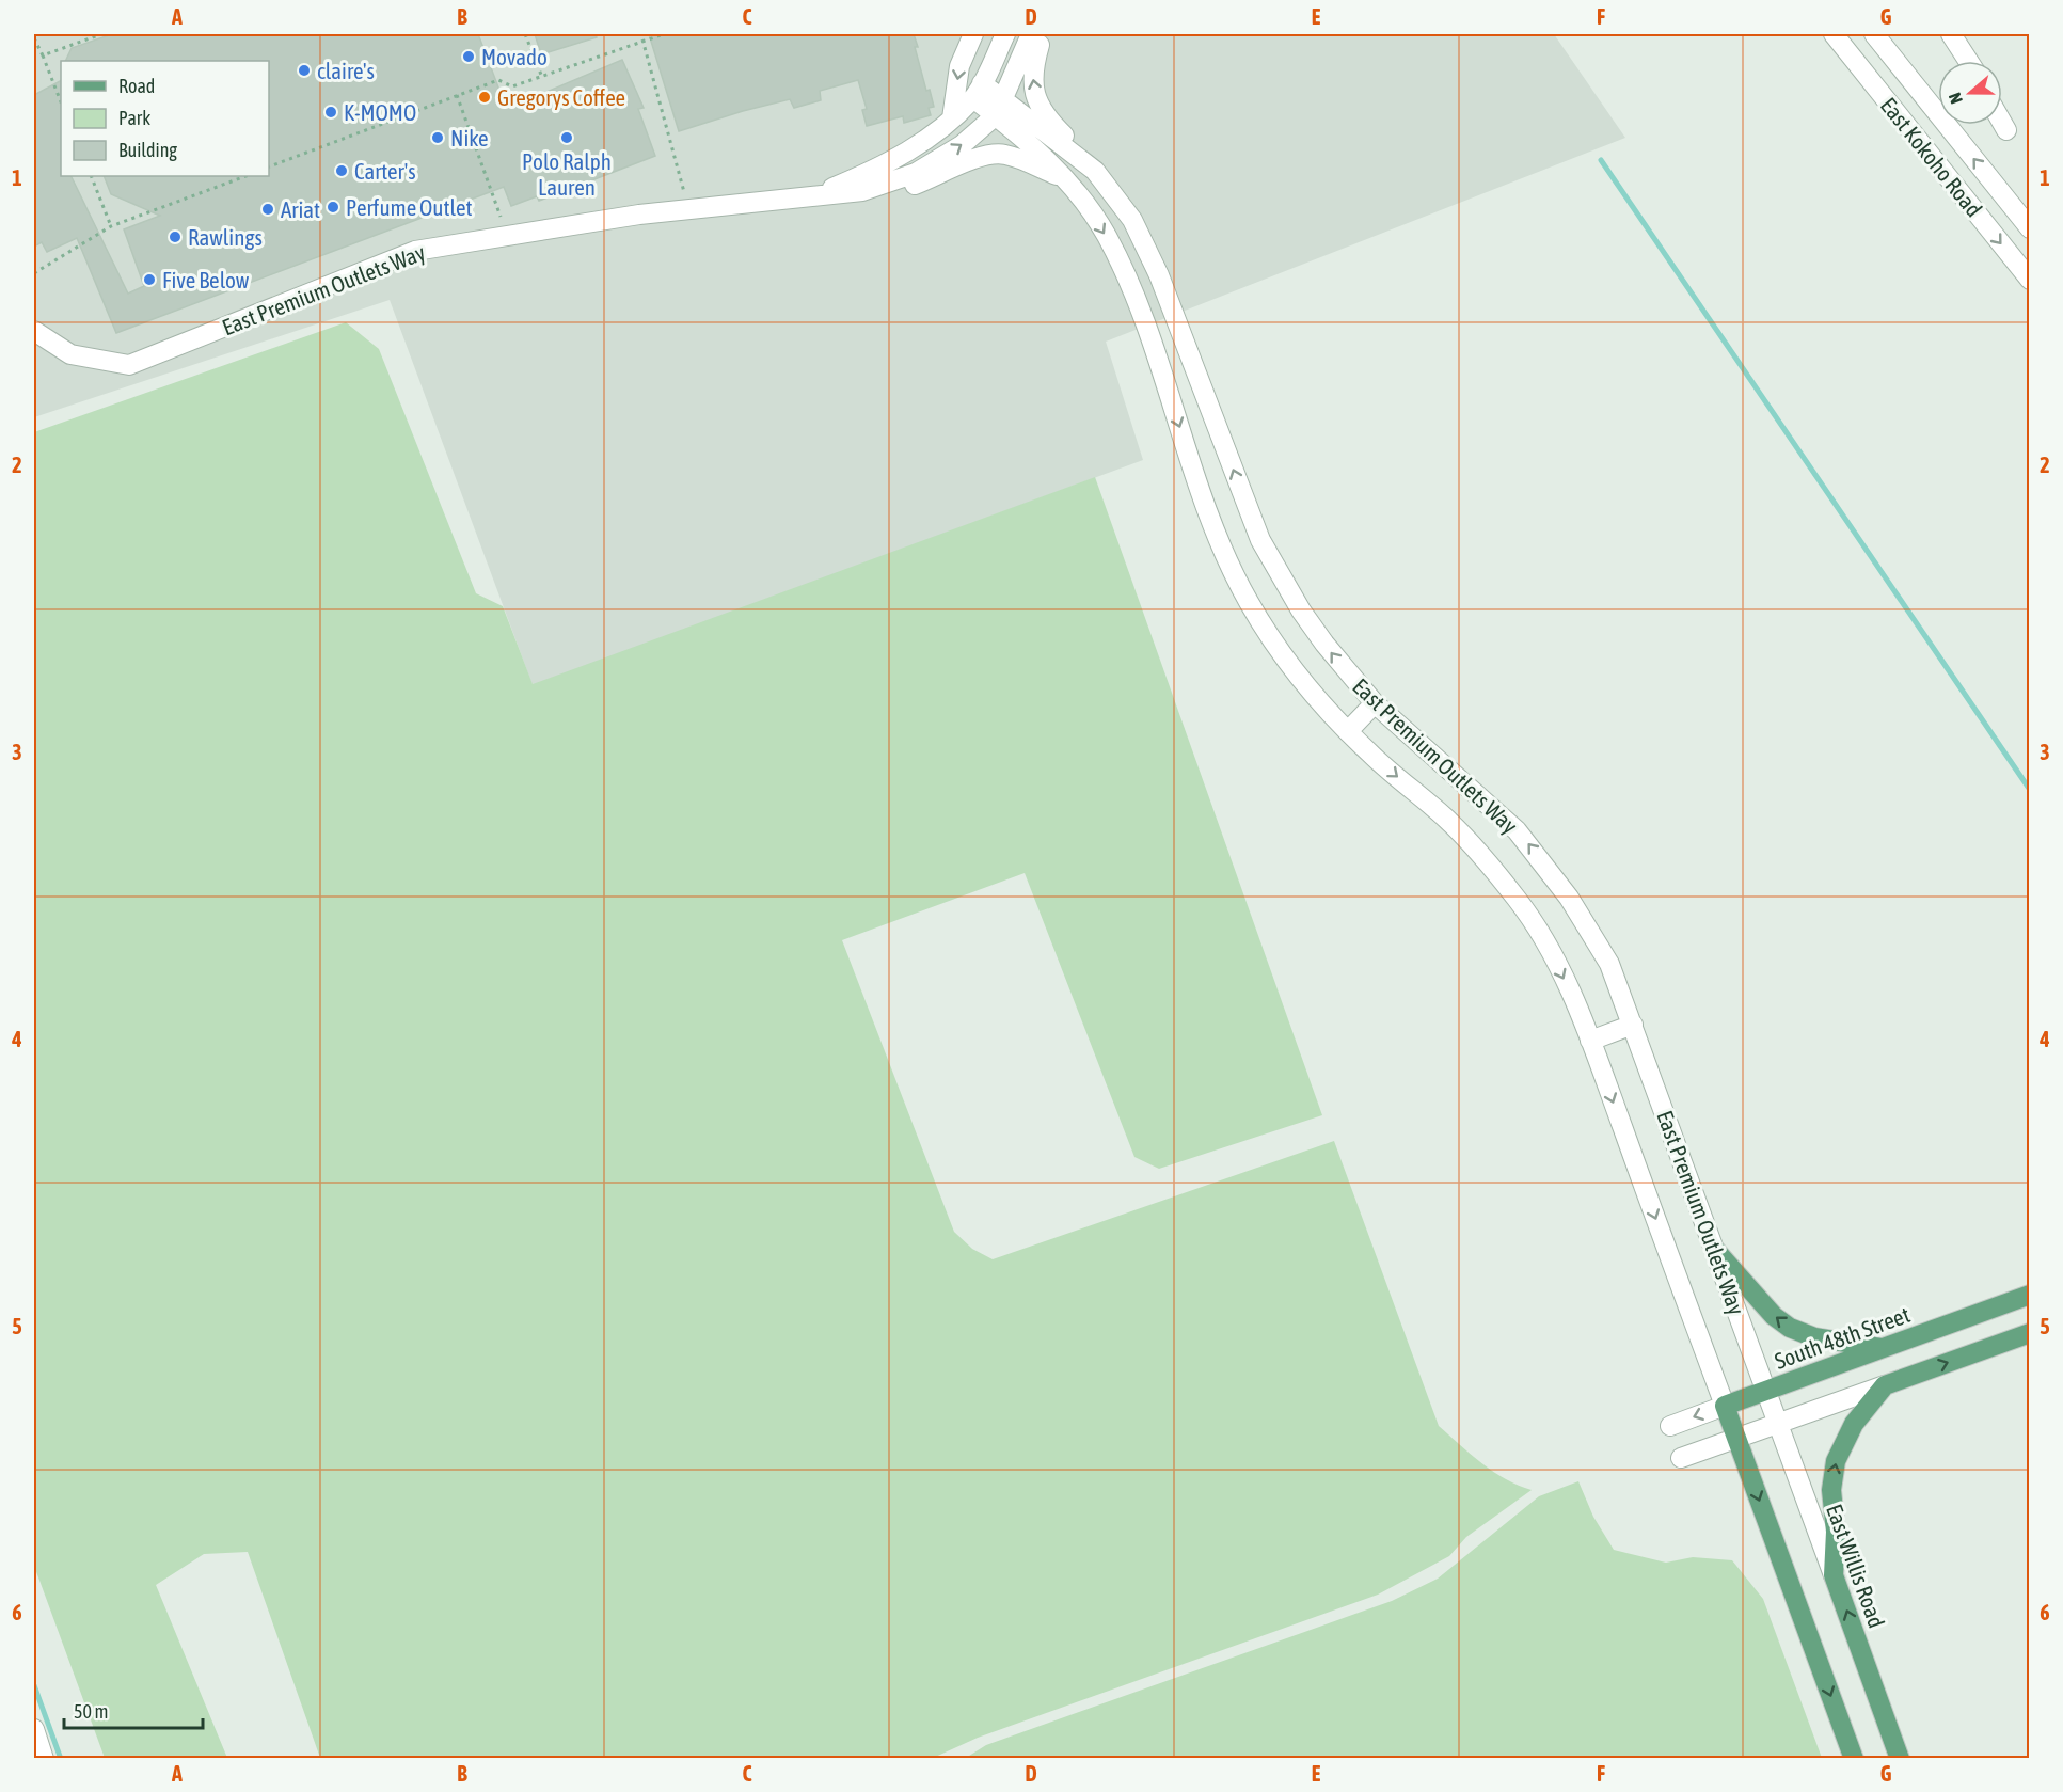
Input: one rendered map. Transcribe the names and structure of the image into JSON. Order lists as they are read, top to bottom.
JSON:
{
  "streets": {
    "main road": ["South 48th Street", "East Willis Road"],
    "street": ["East Kokoho Road", "East Premium Outlets Way"]
  },
  "crossings": [
    ["East Premium Outlets Way", "South 48th Street"],
    ["East Premium Outlets Way", "East Willis Road"],
    ["South 48th Street", "East Willis Road"]
  ],
  "one_way": ["East Willis Road"],
  "places": [
    "Movado",
    "claire's",
    "Gregorys Coffee",
    "K-MOMO",
    "Nike",
    "Polo Ralph Lauren",
    "Carter's",
    "Perfume Outlet",
    "Ariat",
    "Rawlings",
    "Five Below"
  ],
  "legend": ["Road", "Park", "Building"],
  "scale_bar": "50 m",
  "north": "left",
  "grid": {
    "columns": [
      "A",
      "B",
      "C",
      "D",
      "E",
      "F",
      "G"
    ],
    "rows": [
      "1",
      "2",
      "3",
      "4",
      "5",
      "6"
    ]
  }
}
